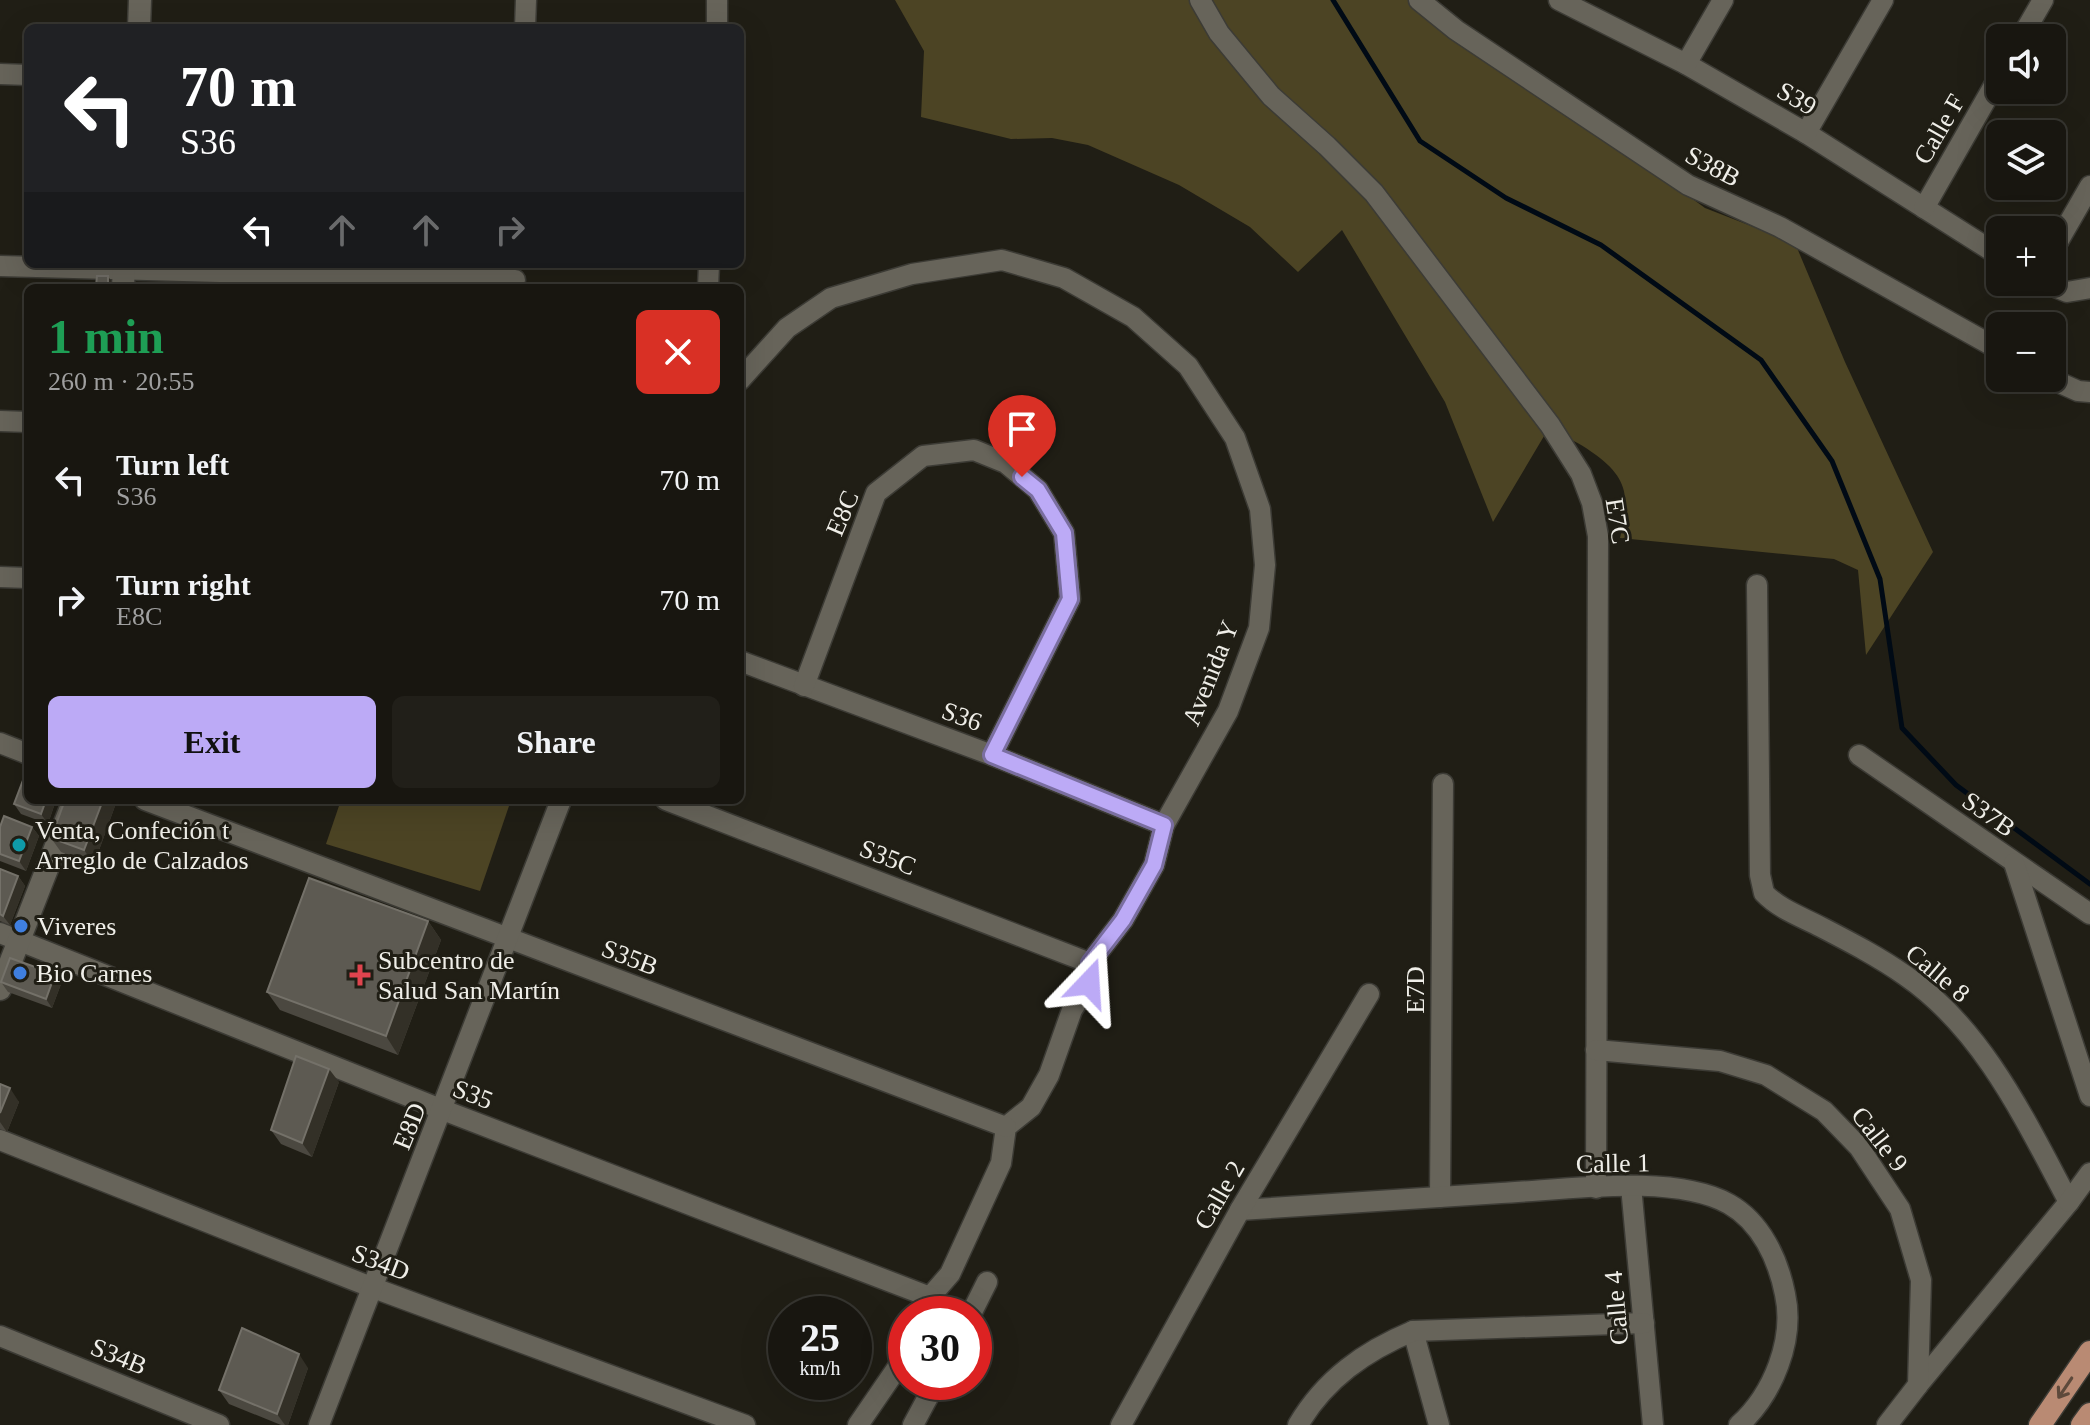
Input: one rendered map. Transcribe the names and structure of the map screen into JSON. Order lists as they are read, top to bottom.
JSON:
{
  "streets": {
    "street": [
      "S39",
      "Calle F",
      "S38B",
      "E8C",
      "E7C",
      "Avenida Y",
      "S36",
      "S37B",
      "S35C",
      "S35B",
      "Calle 8",
      "E7D",
      "S35",
      "E8D",
      "Calle 9",
      "Calle 1",
      "Calle 2",
      "S34D",
      "Calle 4",
      "S34B"
    ]
  },
  "crossings": [
    ["S39", "Calle F"],
    ["E8C", "S36"],
    ["E7C", "Calle 9"],
    ["E7C", "Calle 1"],
    ["Avenida Y", "S36"],
    ["Avenida Y", "S35C"],
    ["Avenida Y", "S35B"],
    ["S35B", "E8D"],
    ["E7D", "Calle 1"],
    ["S35", "E8D"],
    ["E8D", "S34D"],
    ["Calle 1", "Calle 2"],
    ["Calle 1", "Calle 4"]
  ],
  "places": {
    "other": ["Venta, Confeción t Arreglo de Calzados", "Viveres", "Bio Carnes"],
    "health": ["Subcentro de Salud San Martín"]
  },
  "page": {
    "map_buttons": ["+", "−"],
    "turn": ["70 m", "S36"],
    "heading": ["1 min", "260 m · 20:55"],
    "list": [
      {
        "name": "Turn left",
        "note": "S36",
        "value": "70 m"
      },
      {
        "name": "Turn right",
        "note": "E8C",
        "value": "70 m"
      }
    ],
    "buttons": ["Exit", "Share"],
    "speed": "25 km/h",
    "limit": "30"
  }
}
